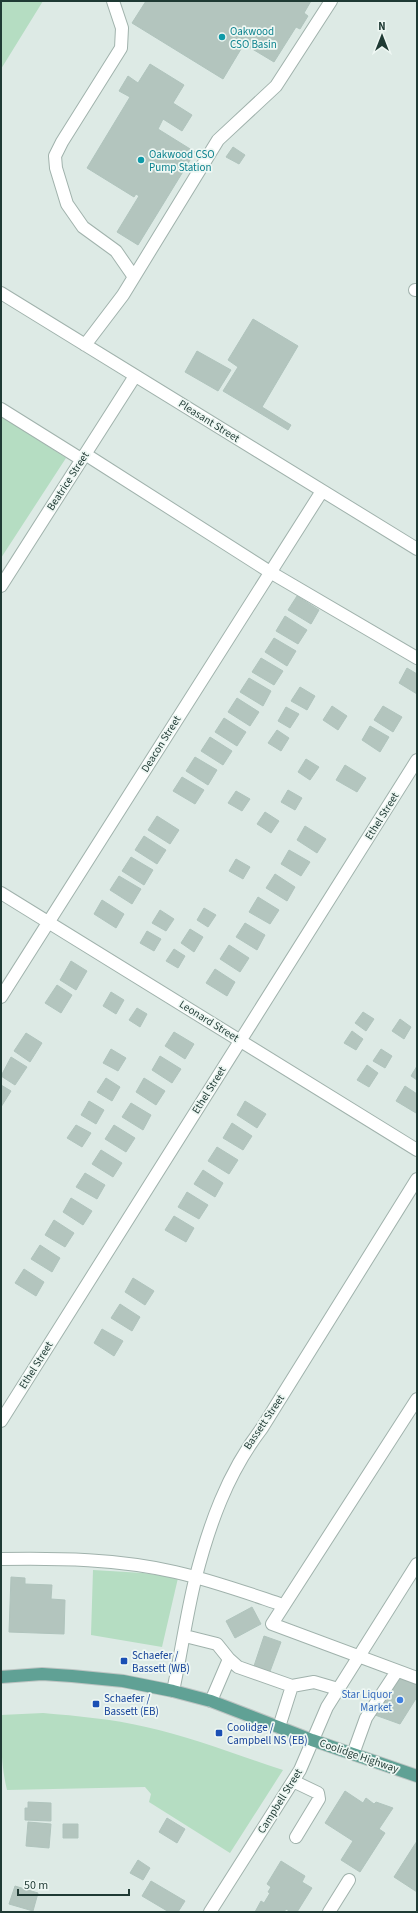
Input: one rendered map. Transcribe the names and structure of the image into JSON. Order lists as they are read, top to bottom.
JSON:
{
  "streets": {
    "main road": ["Coolidge Highway"],
    "street": [
      "Pleasant Street",
      "Beatrice Street",
      "Deacon Street",
      "Ethel Street",
      "Leonard Street",
      "Bassett Street",
      "Campbell Street"
    ]
  },
  "crossings": [
    ["Pleasant Street", "Beatrice Street"],
    ["Pleasant Street", "Deacon Street"],
    ["Deacon Street", "Leonard Street"],
    ["Ethel Street", "Leonard Street"],
    ["Bassett Street", "Coolidge Highway"],
    ["Coolidge Highway", "Campbell Street"]
  ],
  "places": {
    "other": ["Oakwood CSO Basin", "Oakwood CSO Pump Station", "Star Liquor Market"],
    "transit": ["Schaefer / Bassett (WB)", "Schaefer / Bassett (EB)", "Coolidge / Campbell NS (EB)"]
  },
  "scale_bar": "50 m",
  "north": "top"
}
